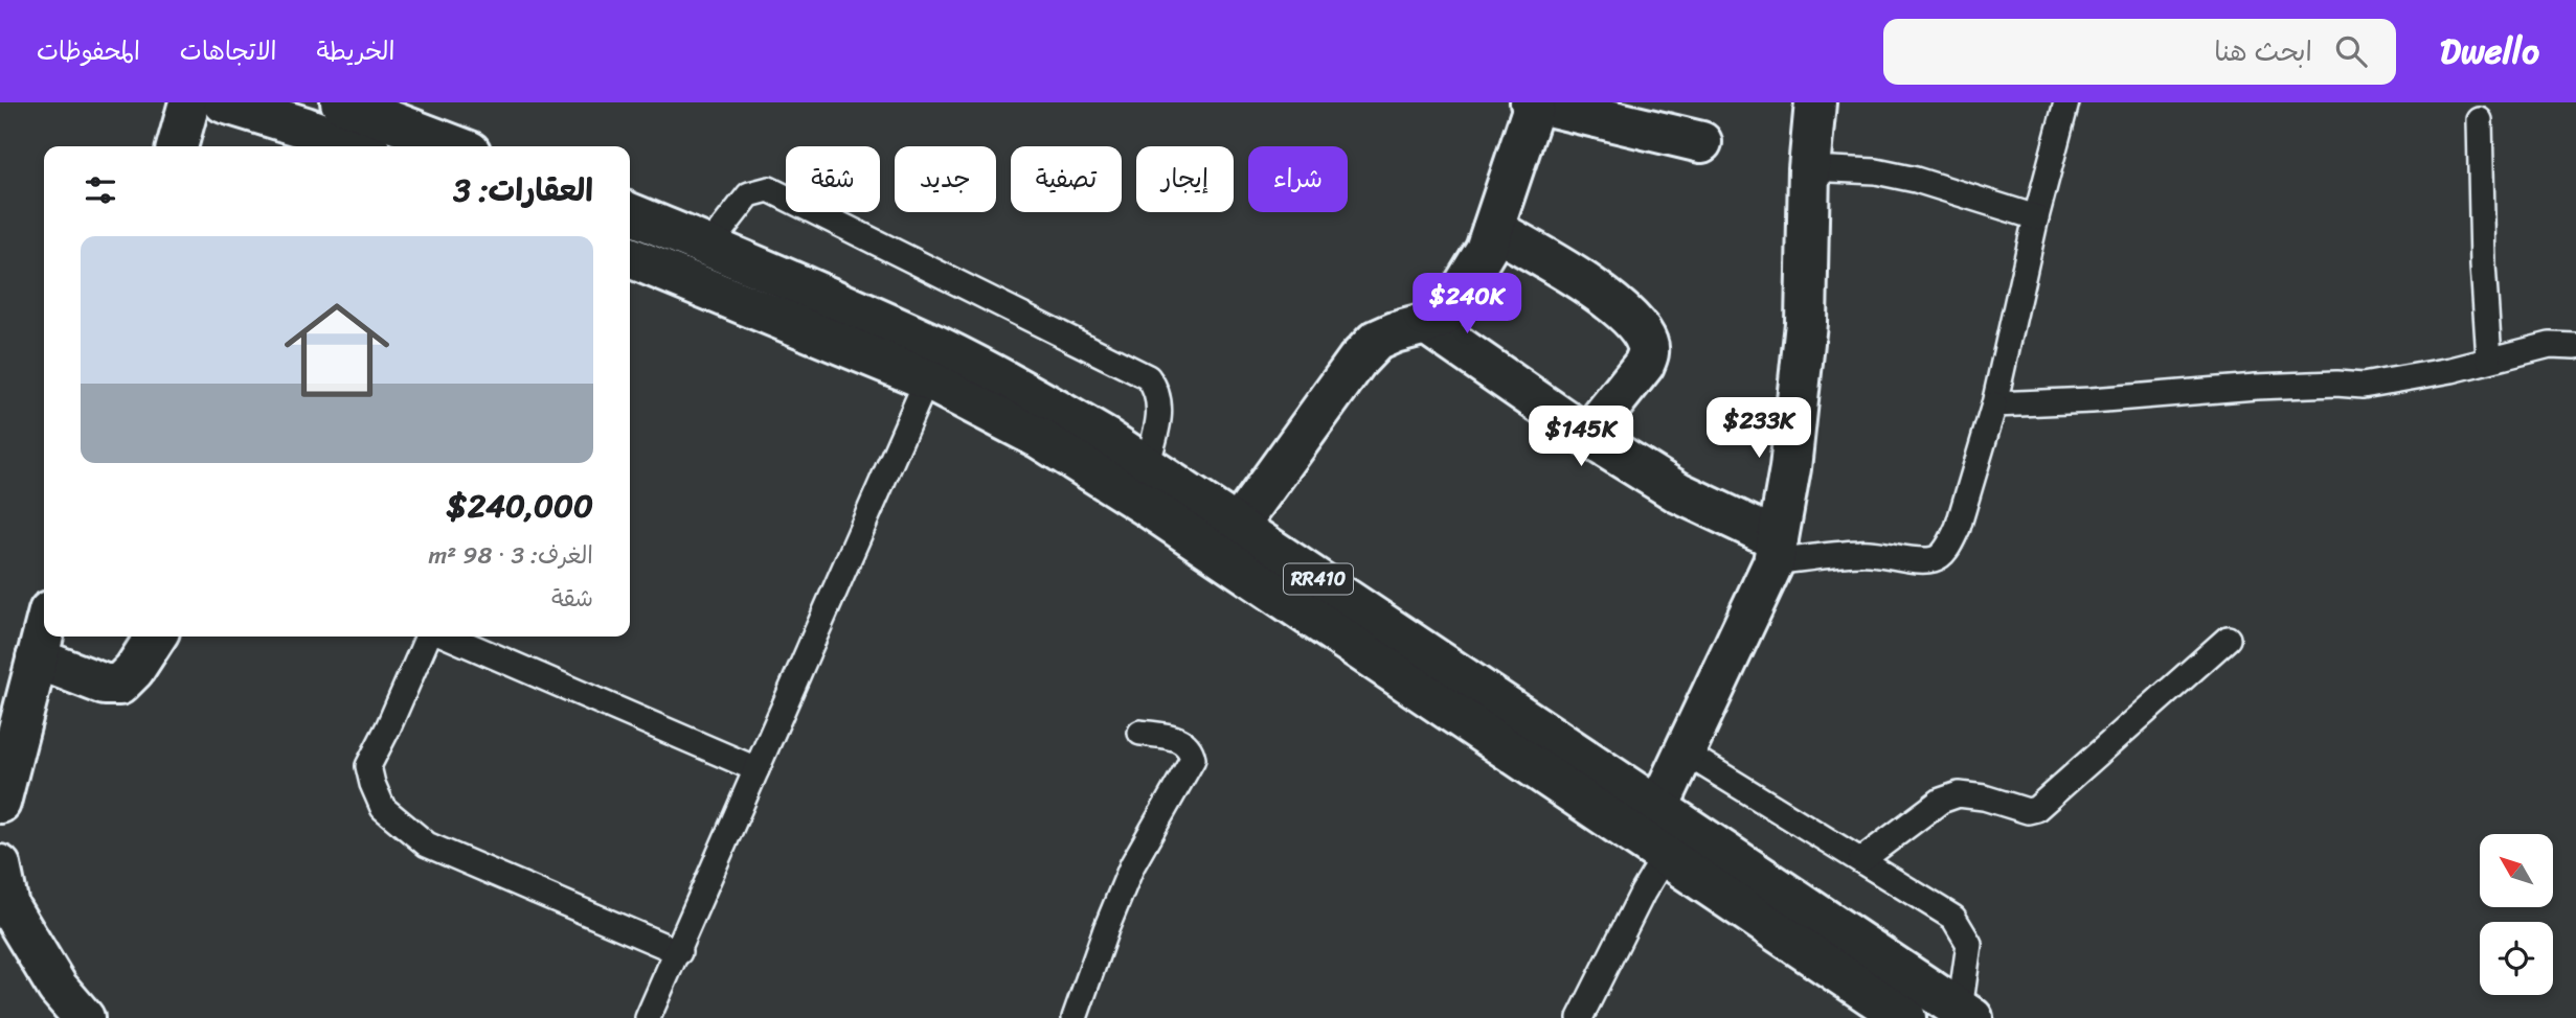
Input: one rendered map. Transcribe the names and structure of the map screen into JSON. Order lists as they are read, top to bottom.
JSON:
{
  "streets": {
    "main road": ["RR410"]
  },
  "north": "top left",
  "page": {
    "header": "Dwello",
    "search": "ابحث هنا",
    "nav": ["الخريطة", "الاتجاهات", "المحفوظات"],
    "chip": [
      "شراء",
      "إيجار",
      "تصفية",
      "جديد",
      "شقة"
    ],
    "heading": "العقارات: 3",
    "list": [
      {
        "name": "$240,000",
        "note": "الغرف: 3 · 98 m² · شقة"
      }
    ],
    "price": ["$240K", "$233K", "$145K"]
  }
}
